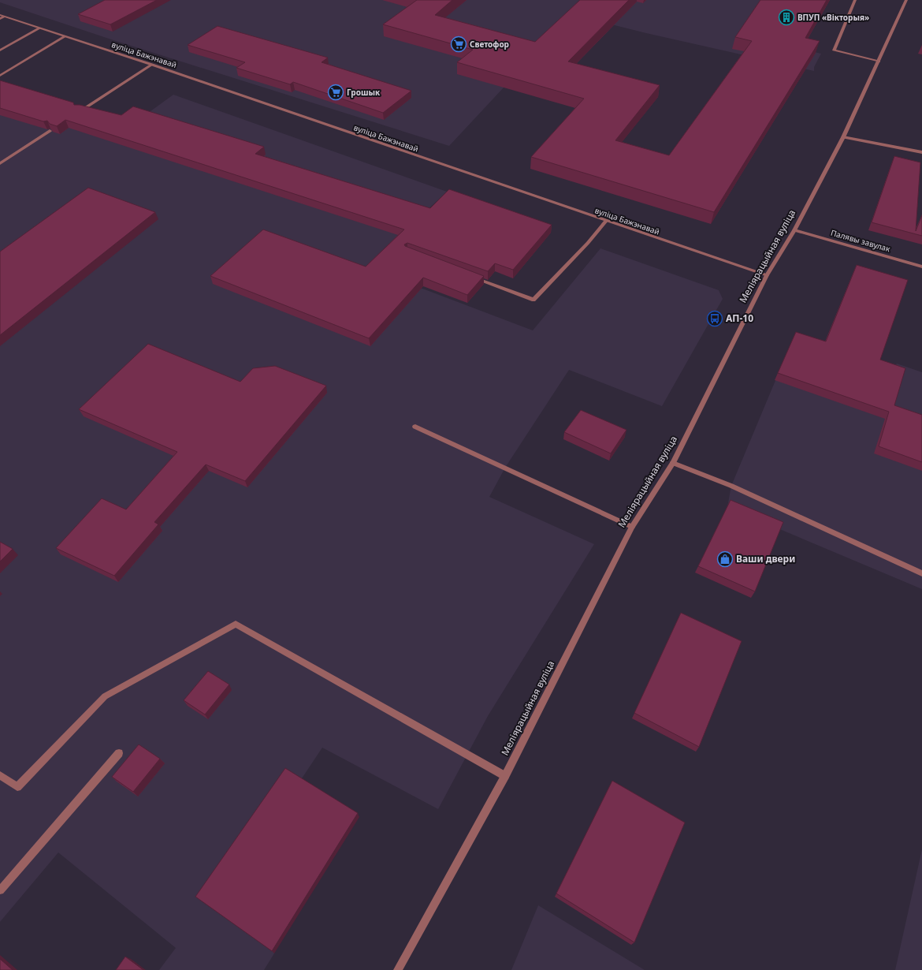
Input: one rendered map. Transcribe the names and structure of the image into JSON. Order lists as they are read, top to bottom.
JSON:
{
  "streets": {
    "street": ["вуліца Бажэнавай", "Палявы завулак", "Меліярацыйная вуліца"]
  },
  "crossings": [
    ["вуліца Бажэнавай", "Меліярацыйная вуліца"],
    ["Палявы завулак", "Меліярацыйная вуліца"]
  ],
  "places": {
    "building": ["ВПУП «Вікторыя»"],
    "supermarket": ["Светофор", "Грошык"],
    "bus stop": ["АП-10"],
    "shop": ["Ваши двери"]
  }
}
